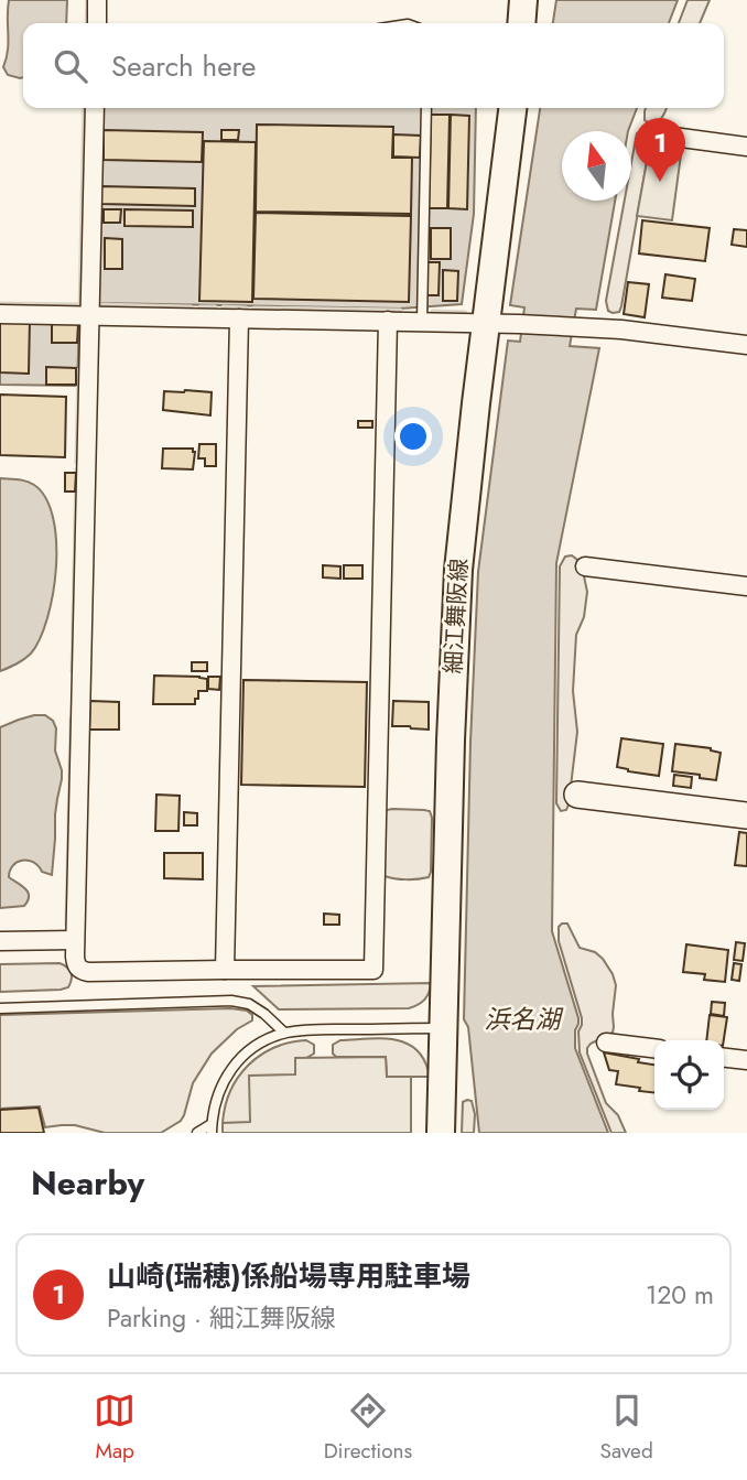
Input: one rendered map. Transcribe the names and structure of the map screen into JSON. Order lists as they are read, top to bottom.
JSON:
{
  "streets": {
    "main road": ["細江舞阪線"]
  },
  "water": ["浜名湖"],
  "north": "top",
  "page": {
    "search": "Search here",
    "pins": "1",
    "heading": "Nearby",
    "list": [
      {
        "mark": "1",
        "name": "山崎(瑞穂)係船場専用駐車場",
        "note": "Parking · 細江舞阪線",
        "value": "120 m"
      }
    ],
    "nav": ["Map", "Directions", "Saved"]
  }
}
